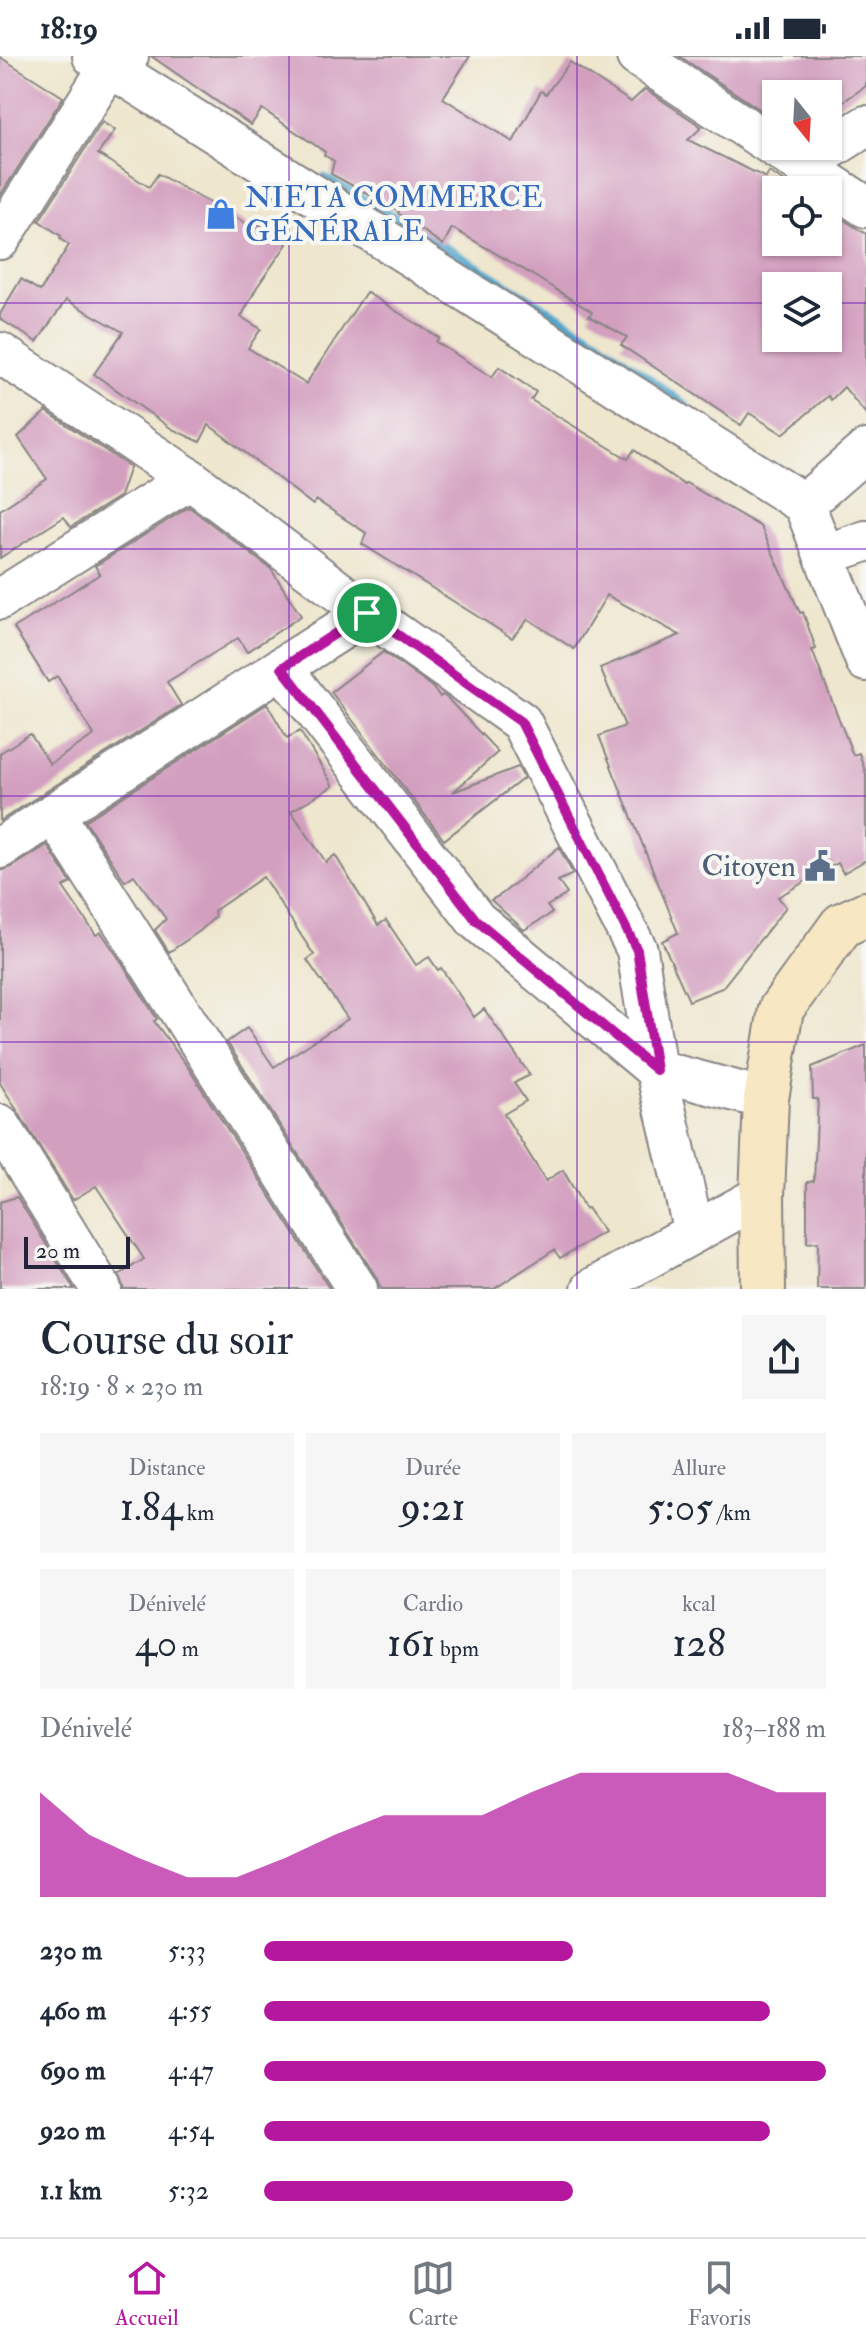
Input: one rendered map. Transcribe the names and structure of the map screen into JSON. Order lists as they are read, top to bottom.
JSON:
{
  "places": {
    "shop": ["NIETA COMMERCE GÉNÉRALE"],
    "public building": ["Citoyen"]
  },
  "scale_bar": "20 m",
  "north": "bottom",
  "page": {
    "status": "18:19",
    "scale": "20 m",
    "heading": ["Course du soir", "18:19 · 8 × 230 m"],
    "stats": [
      ["Distance", "1.84 km"],
      ["Durée", "9:21"],
      ["Allure", "5:05 /km"],
      ["Dénivelé", "40 m"],
      ["Cardio", "161 bpm"],
      ["kcal", "128"]
    ],
    "chart": ["Dénivelé", "183–188 m"],
    "list": [
      {
        "name": "230 m",
        "note": "5:33"
      },
      {
        "name": "460 m",
        "note": "4:55"
      },
      {
        "name": "690 m",
        "note": "4:47"
      },
      {
        "name": "920 m",
        "note": "4:54"
      },
      {
        "name": "1.1 km",
        "note": "5:32"
      }
    ],
    "tabs": ["Accueil", "Carte", "Favoris"]
  }
}
